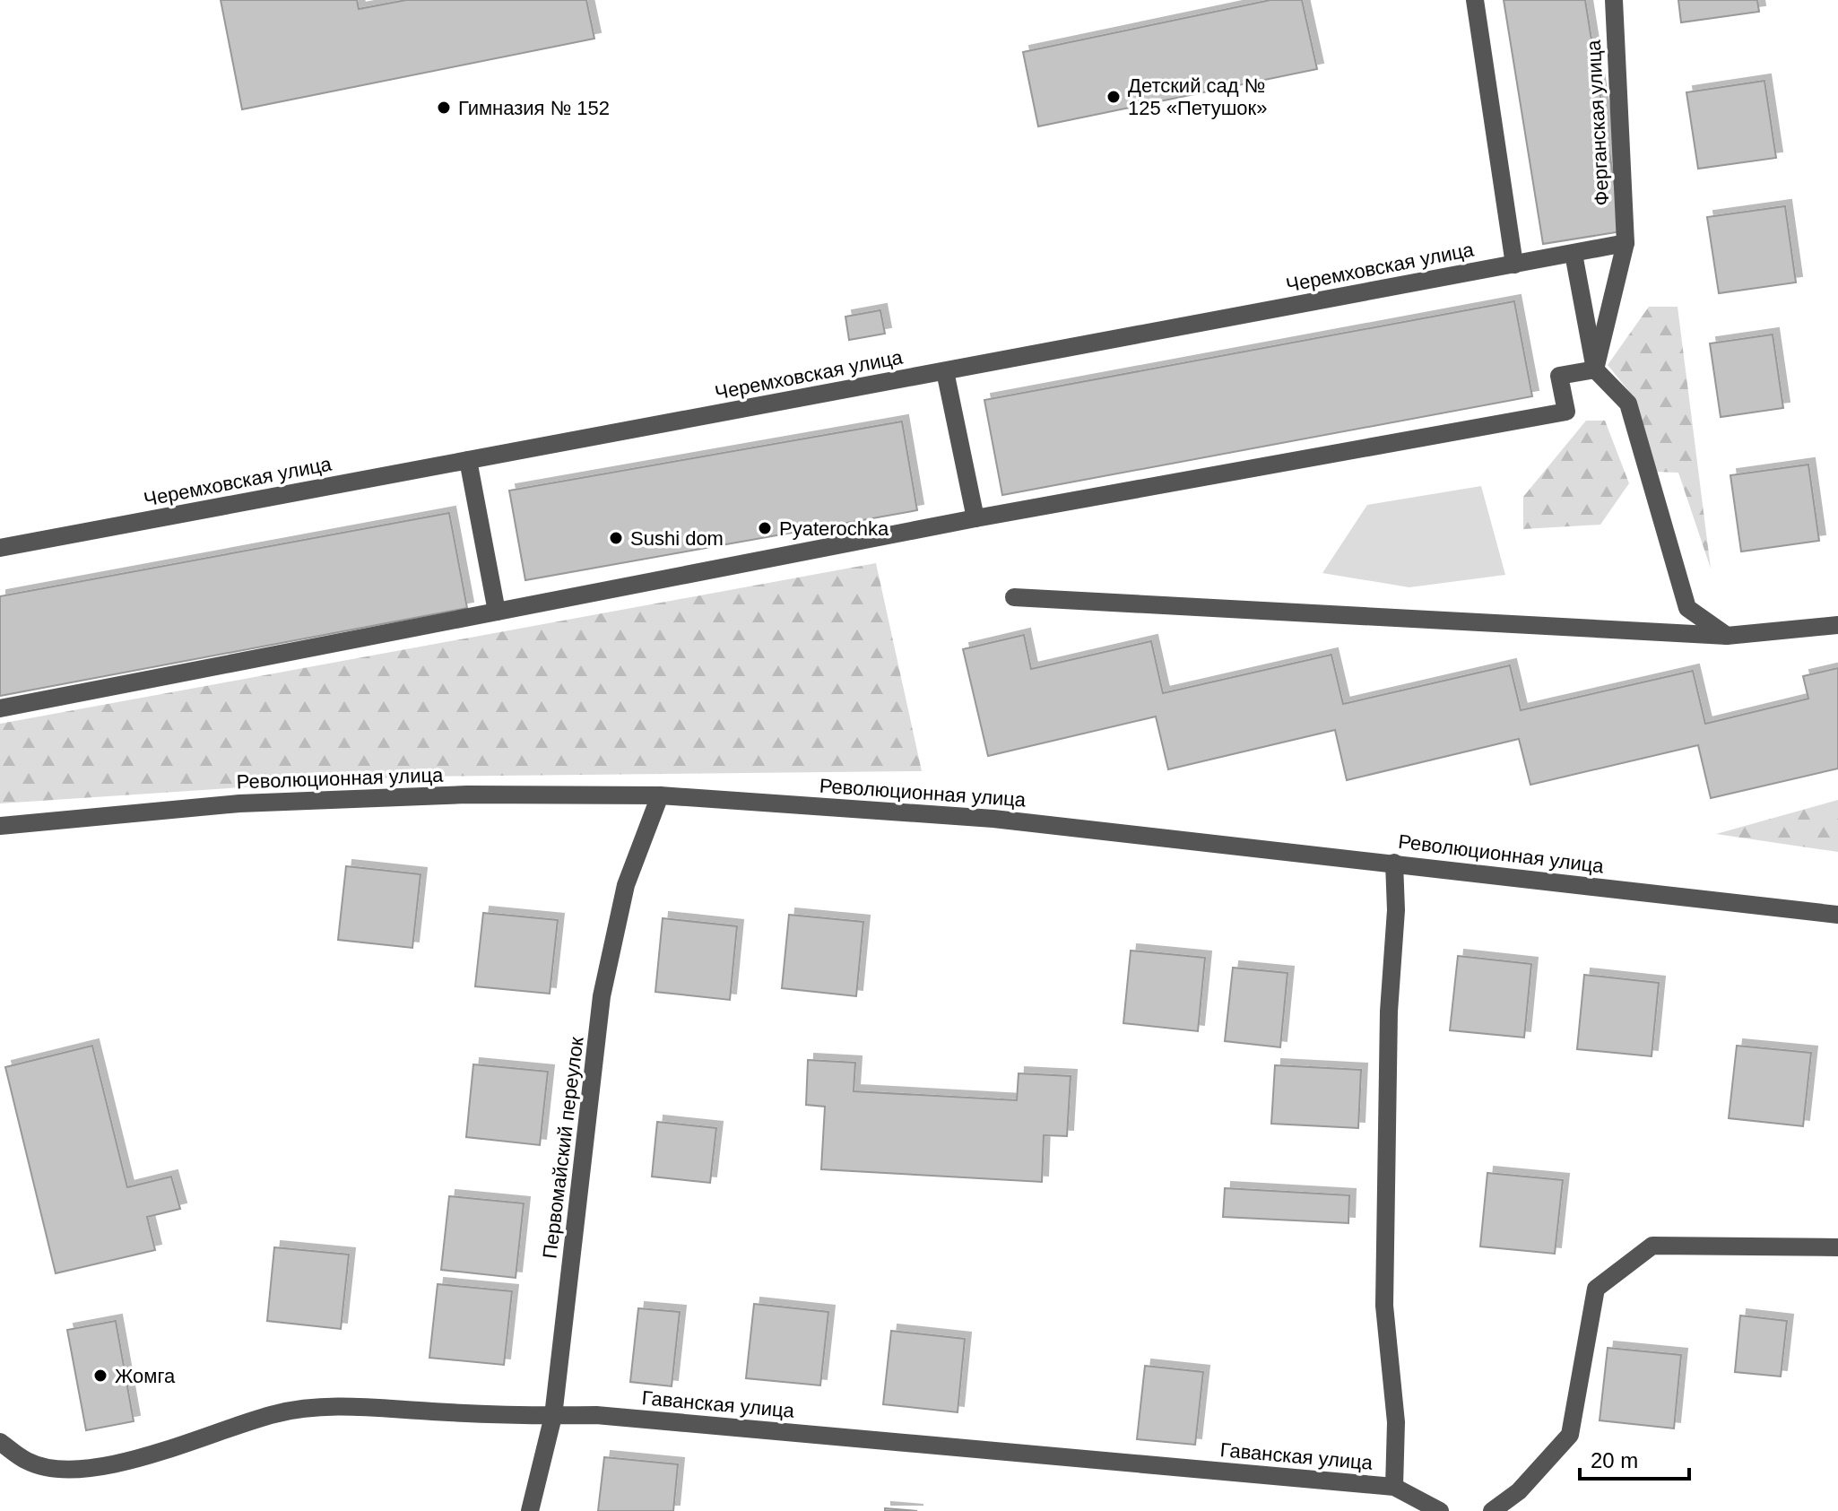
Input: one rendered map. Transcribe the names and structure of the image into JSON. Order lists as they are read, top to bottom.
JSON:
{
  "streets": {
    "street": [
      "Ферганская улица",
      "Черемховская улица",
      "Революционная улица",
      "Первомайский переулок",
      "Гаванская улица"
    ]
  },
  "crossings": [
    ["Ферганская улица", "Черемховская улица"],
    ["Революционная улица", "Первомайский переулок"],
    ["Первомайский переулок", "Гаванская улица"]
  ],
  "places": [
    "Детский сад № 125 «Петушок»",
    "Гимназия № 152",
    "Pyaterochka",
    "Sushi dom",
    "Жомга"
  ],
  "scale_bar": "20 m"
}
